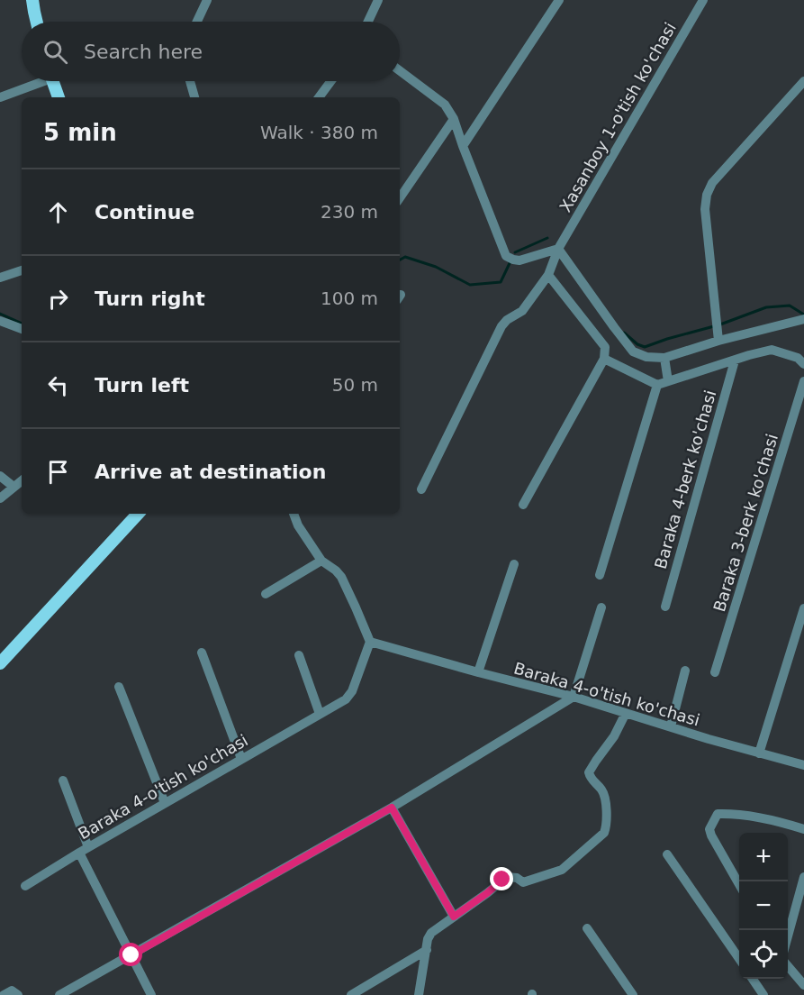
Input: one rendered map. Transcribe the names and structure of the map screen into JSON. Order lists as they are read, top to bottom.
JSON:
{
  "streets": {
    "street": [
      "Xasanboy 1-o'tish ko'chasi",
      "Baraka 4-berk ko'chasi",
      "Baraka 3-berk ko'chasi",
      "Baraka 4-o'tish ko'chasi"
    ]
  },
  "page": {
    "search": "Search here",
    "heading": ["5 min", "Walk · 380 m"],
    "list": [
      ["Continue", "230 m"],
      ["Turn right", "100 m"],
      ["Turn left", "50 m"],
      "Arrive at destination"
    ],
    "map_buttons": ["+", "−"]
  }
}
